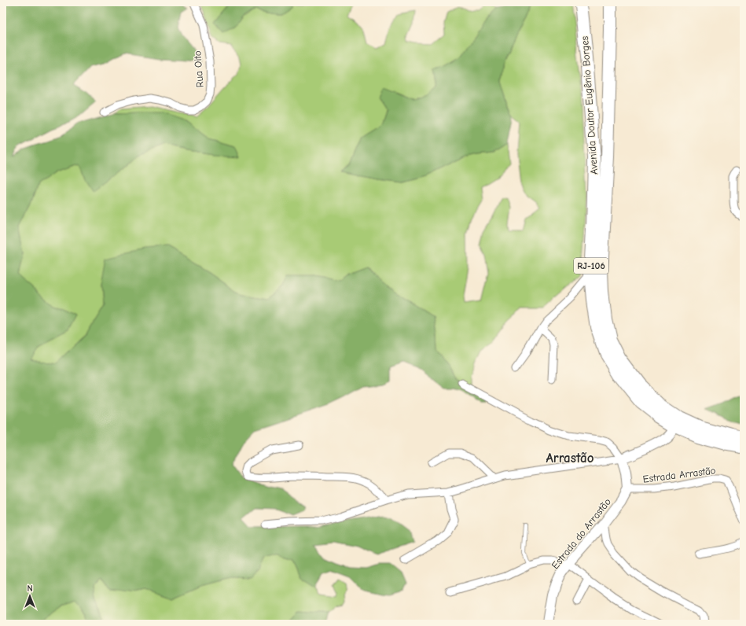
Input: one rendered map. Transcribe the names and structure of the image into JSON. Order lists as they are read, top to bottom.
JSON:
{
  "streets": {
    "highway": ["Avenida Doutor Eugênio Borges", "RJ-106"],
    "street": ["Rua Oito", "Estrada Arrastão", "Estrada do Arrastão"]
  },
  "crossings": [
    ["Estrada Arrastão", "Estrada do Arrastão"]
  ],
  "districts": ["Arrastão"],
  "north": "top"
}
